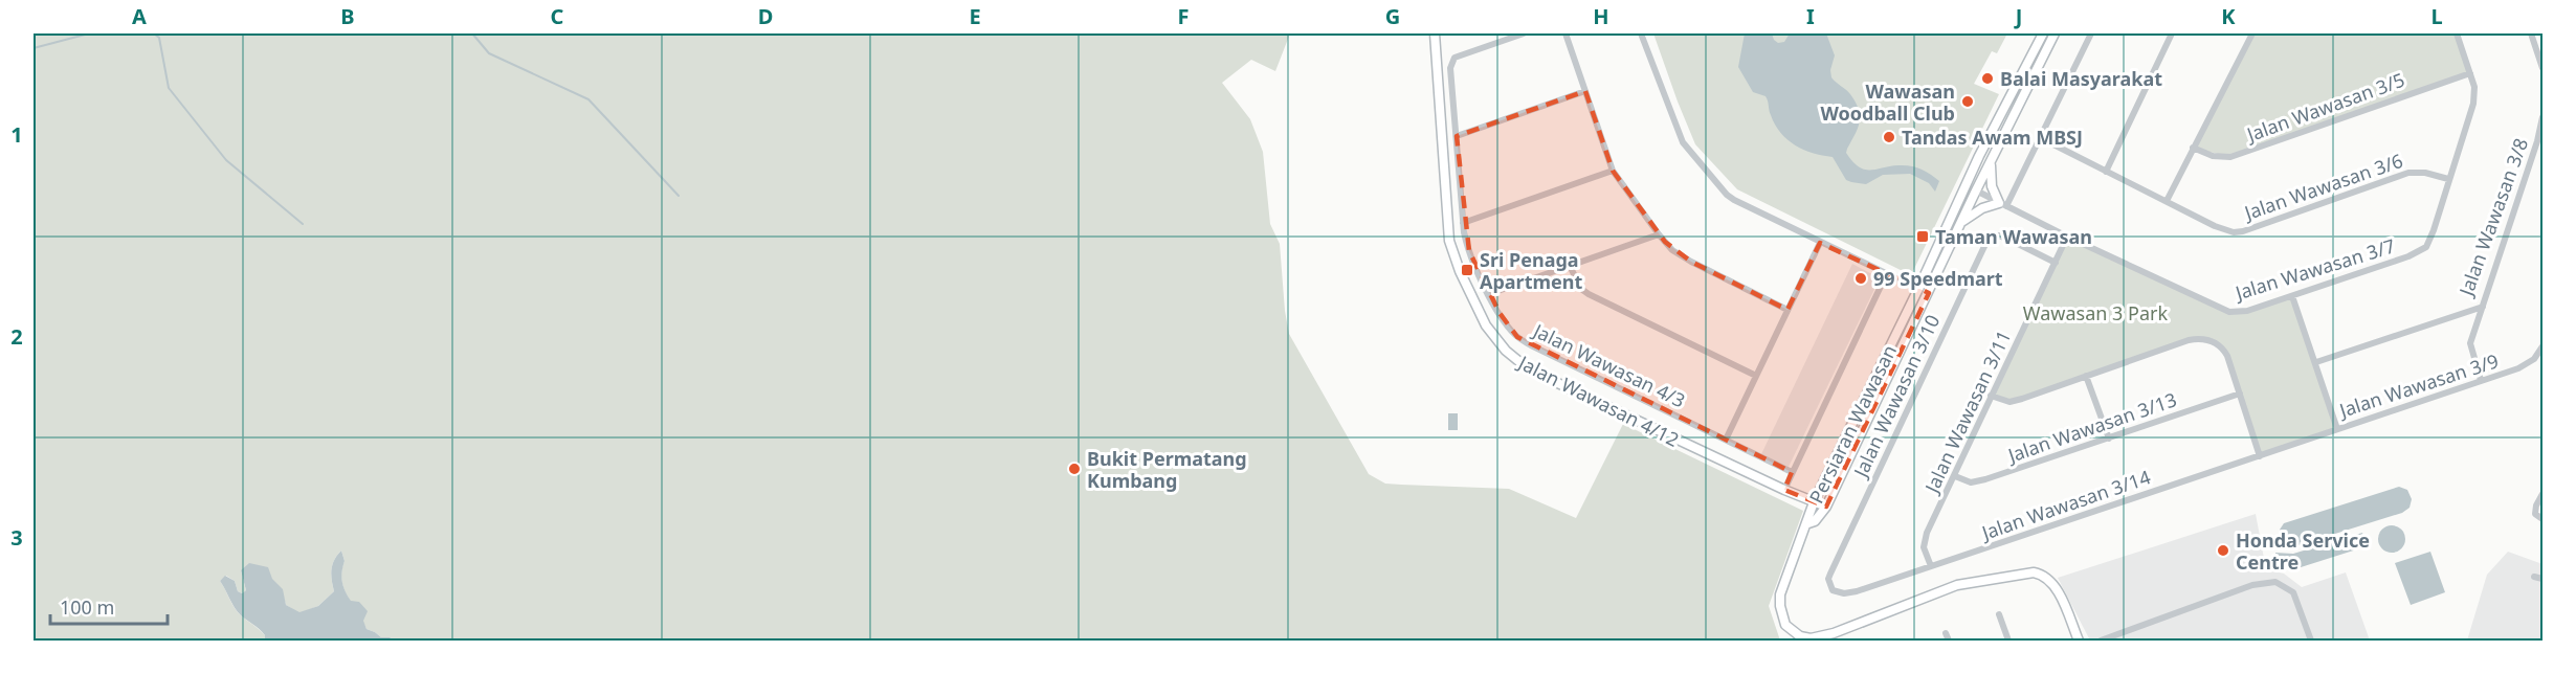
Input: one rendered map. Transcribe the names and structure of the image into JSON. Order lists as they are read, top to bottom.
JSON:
{
  "streets": {
    "main road": ["Jalan Wawasan 4/12", "Persiaran Wawasan"],
    "street": [
      "Jalan Wawasan 3/5",
      "Jalan Wawasan 3/6",
      "Jalan Wawasan 3/8",
      "Jalan Wawasan 3/7",
      "Jalan Wawasan 4/3",
      "Jalan Wawasan 3/9",
      "Jalan Wawasan 3/10",
      "Jalan Wawasan 3/11",
      "Jalan Wawasan 3/13",
      "Jalan Wawasan 3/14"
    ]
  },
  "crossings": [
    ["Jalan Wawasan 3/5", "Jalan Wawasan 3/7"],
    ["Jalan Wawasan 3/6", "Jalan Wawasan 3/7"],
    ["Jalan Wawasan 3/7", "Jalan Wawasan 3/11"],
    ["Jalan Wawasan 3/7", "Persiaran Wawasan"],
    ["Jalan Wawasan 3/9", "Jalan Wawasan 3/14"],
    ["Jalan Wawasan 3/10", "Jalan Wawasan 3/11"],
    ["Jalan Wawasan 3/10", "Jalan Wawasan 3/14"],
    ["Jalan Wawasan 4/12", "Persiaran Wawasan"],
    ["Jalan Wawasan 3/11", "Jalan Wawasan 3/13"],
    ["Jalan Wawasan 3/11", "Jalan Wawasan 3/14"]
  ],
  "parks": ["Wawasan 3 Park"],
  "places": {
    "other": [
      "Balai Masyarakat",
      "Wawasan Woodball Club",
      "Tandas Awam MBSJ",
      "99 Speedmart",
      "Bukit Permatang Kumbang",
      "Honda Service Centre"
    ],
    "transit": ["Taman Wawasan", "Sri Penaga Apartment"]
  },
  "scale_bar": "100 m",
  "grid": {
    "columns": [
      "A",
      "B",
      "C",
      "D",
      "E",
      "F",
      "G",
      "H",
      "I",
      "J",
      "K",
      "L"
    ],
    "rows": ["1", "2", "3"]
  }
}
